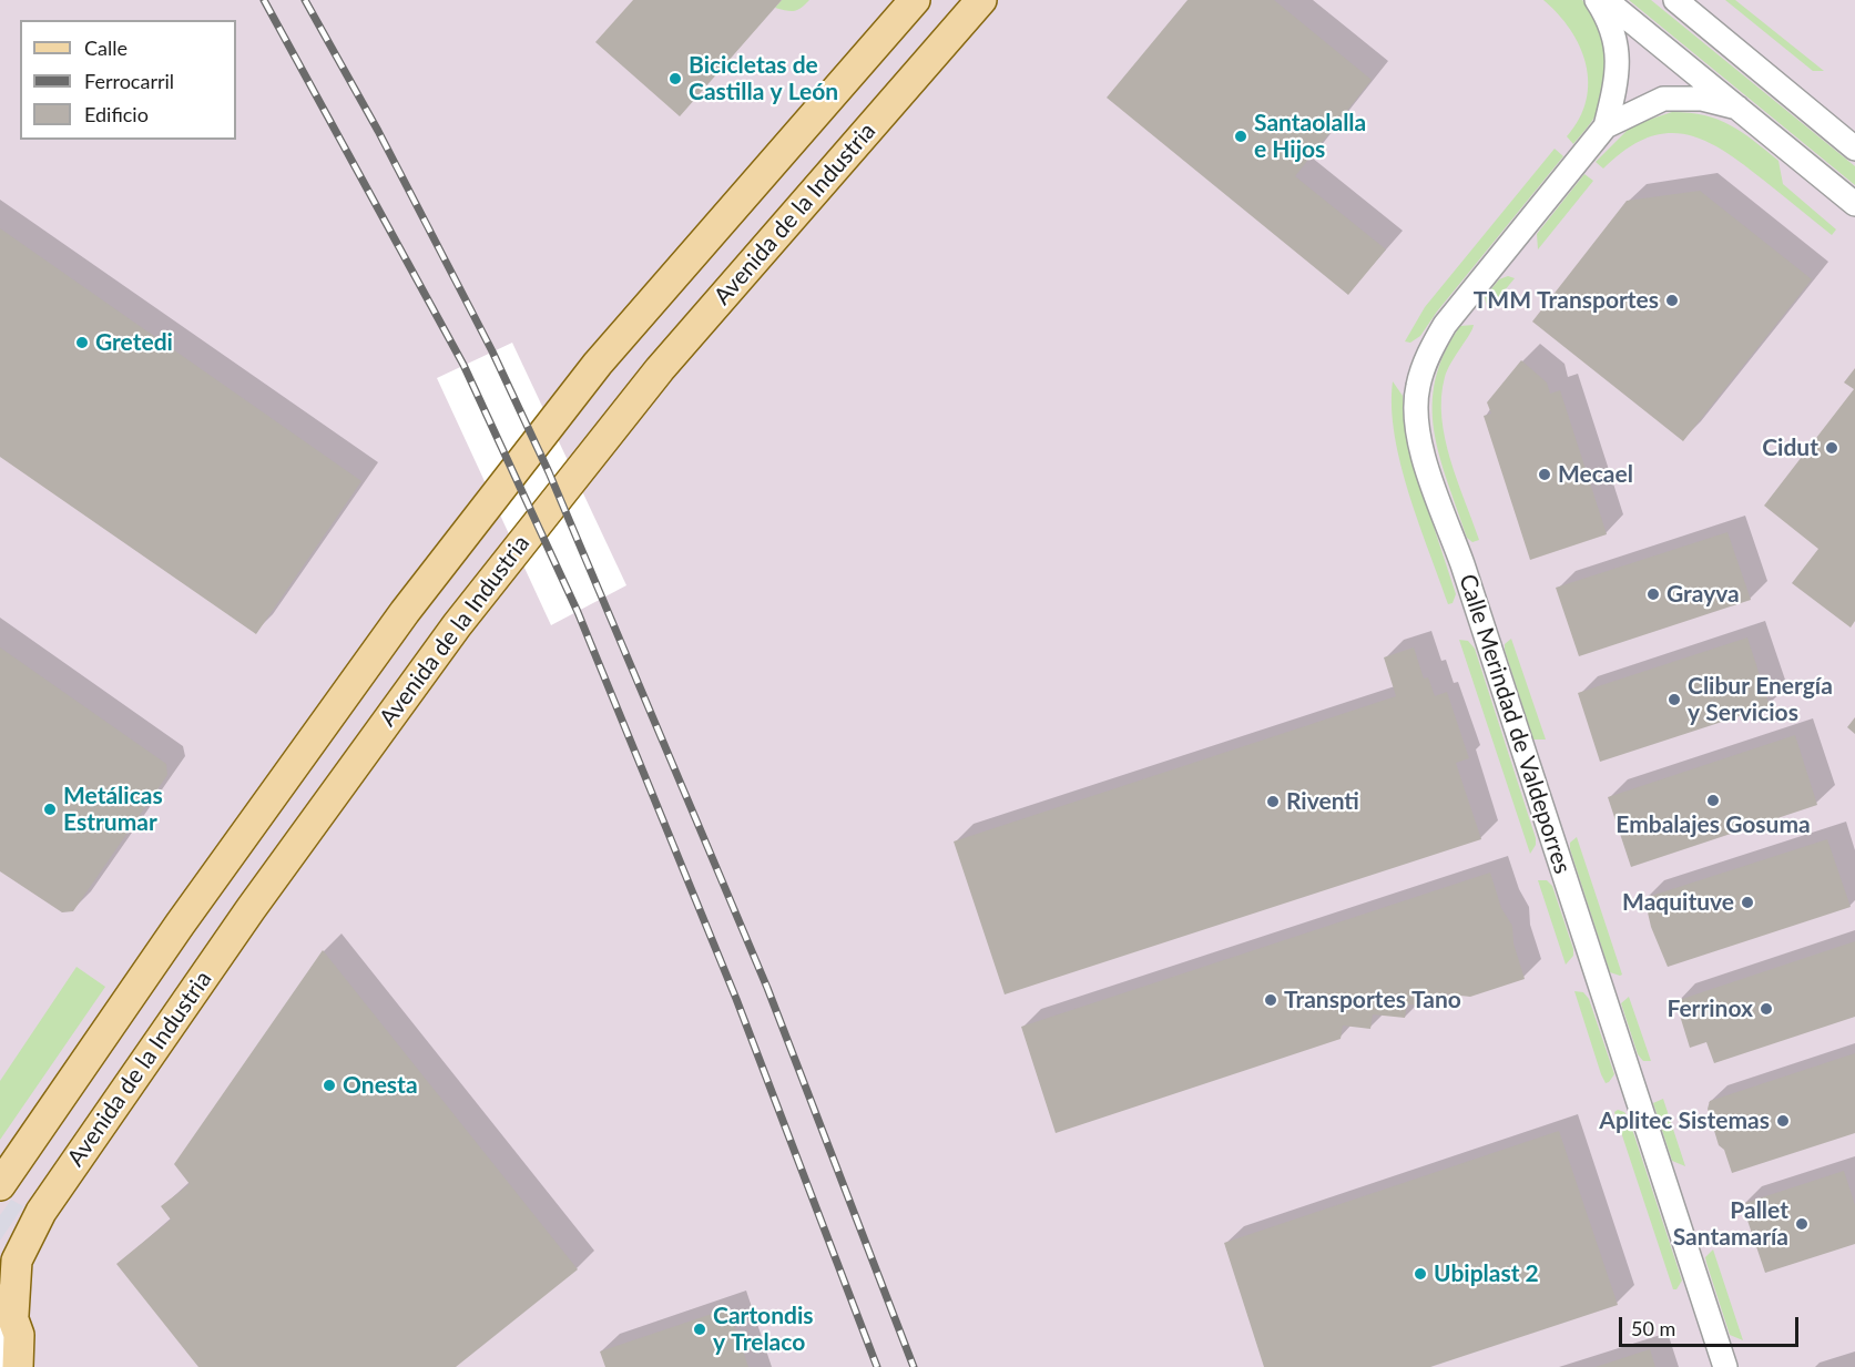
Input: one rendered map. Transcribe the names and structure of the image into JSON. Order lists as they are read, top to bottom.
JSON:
{
  "streets": {
    "main road": ["Avenida de la Industria"],
    "street": ["Calle Merindad de Valdeporres"]
  },
  "places": [
    "Bicicletas de Castilla y León",
    "Santaolalla e Hijos",
    "TMM Transportes",
    "Gretedi",
    "Cidut",
    "Mecael",
    "Grayva",
    "Clibur Energía y Servicios",
    "Embalajes Gosuma",
    "Riventi",
    "Metálicas Estrumar",
    "Maquituve",
    "Transportes Tano",
    "Ferrinox",
    "Onesta",
    "Aplitec Sistemas",
    "Pallet Santamaría",
    "Ubiplast 2",
    "Cartondis y Trelaco"
  ],
  "legend": ["Calle", "Ferrocarril", "Edificio"],
  "scale_bar": "50 m"
}
